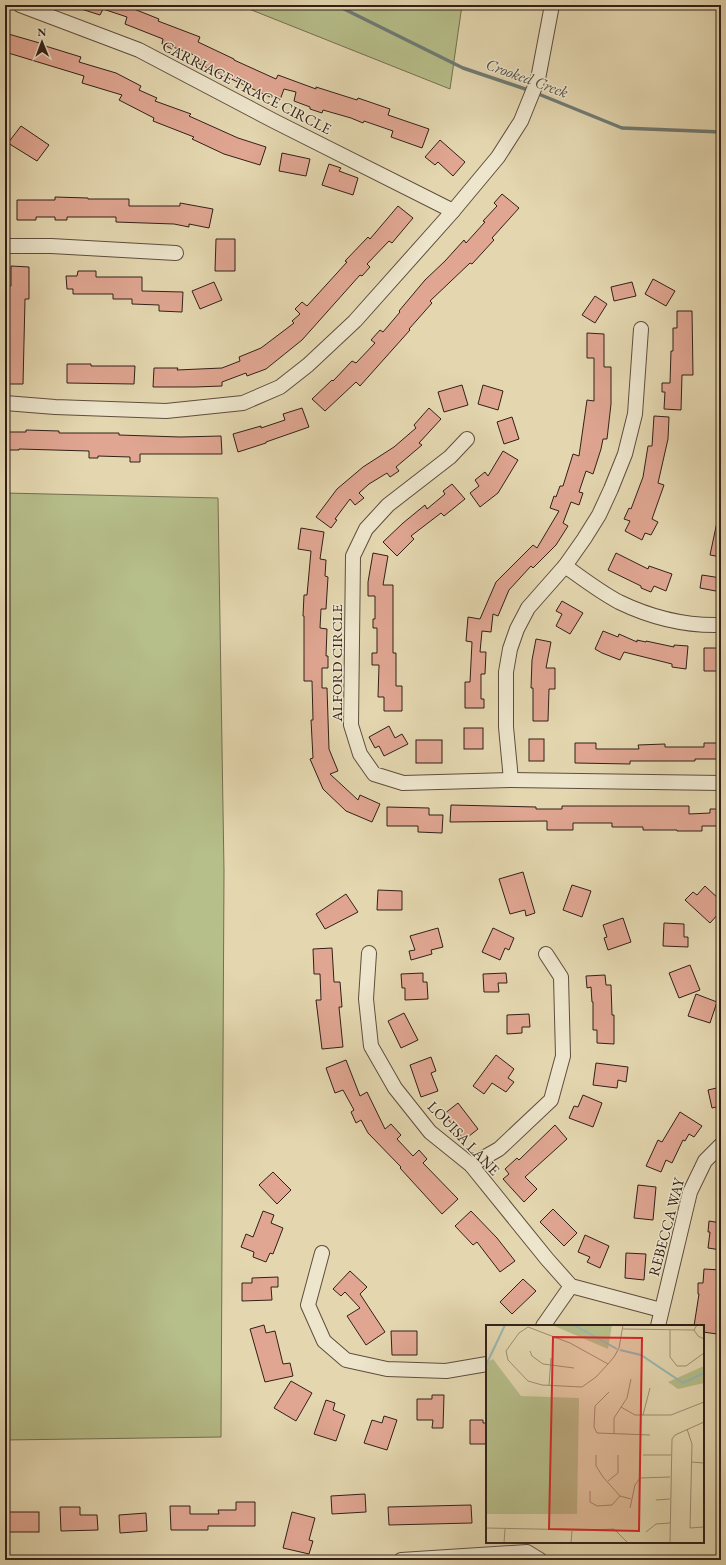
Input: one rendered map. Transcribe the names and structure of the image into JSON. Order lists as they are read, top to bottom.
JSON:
{
  "streets": {
    "street": [
      "CARRIAGE TRACE CIRCLE",
      "ALFORD CIRCLE",
      "LOUISA LANE",
      "REBECCA WAY"
    ]
  },
  "water": ["Crooked Creek"],
  "north": "top"
}
